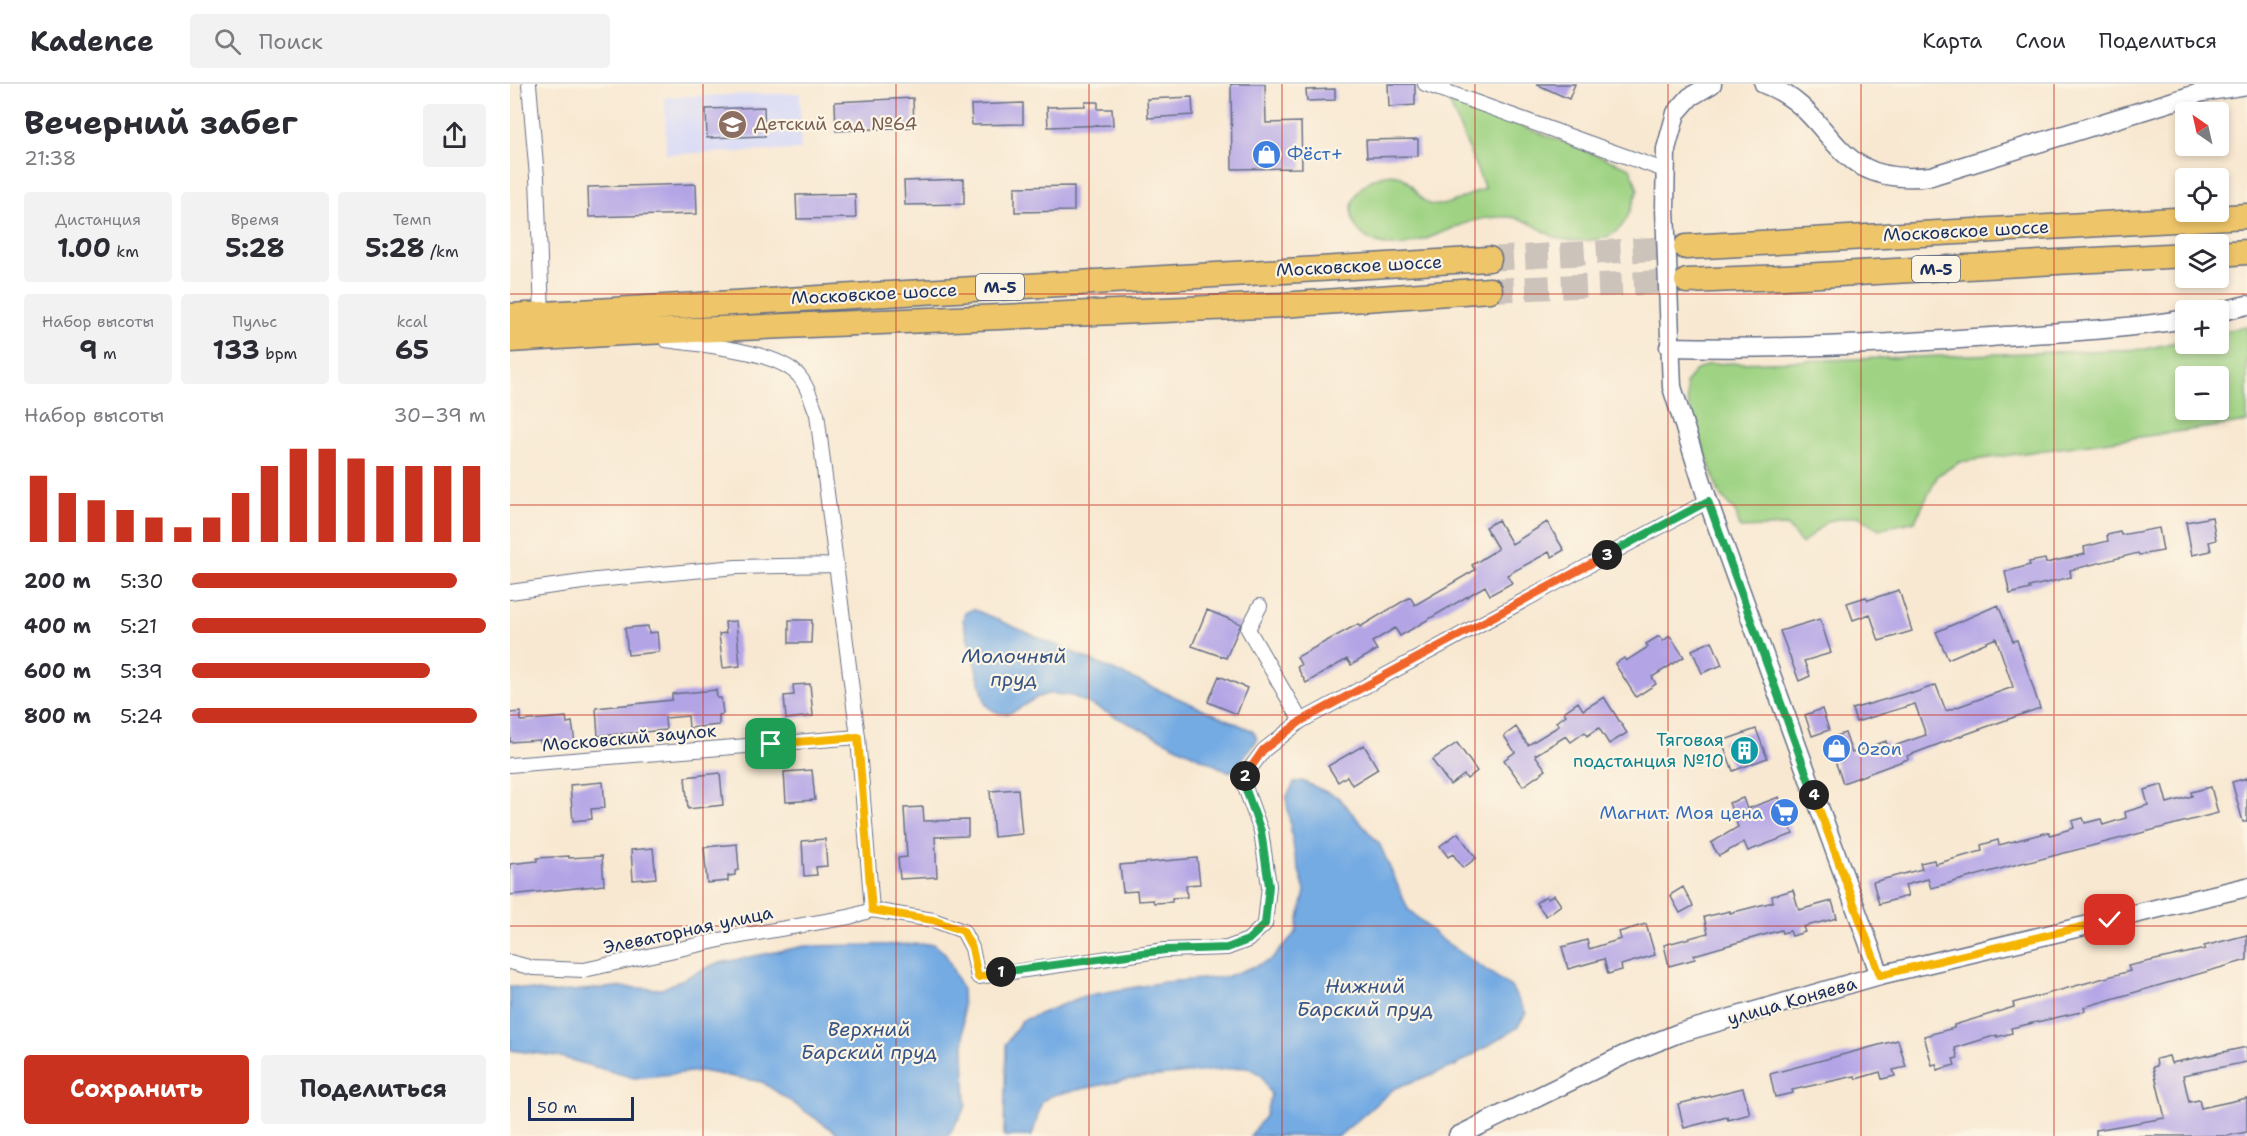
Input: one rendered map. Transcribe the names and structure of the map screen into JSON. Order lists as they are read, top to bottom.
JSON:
{
  "streets": {
    "highway": ["Московское шоссе", "М-5"],
    "street": ["Московский заулок", "Элеваторная улица", "улица Коняева"]
  },
  "water": ["Молочный пруд", "Нижний Барский пруд", "Верхний Барский пруд"],
  "places": {
    "school or university": ["Детский сад №64"],
    "shop": ["Фёст+", "Ozon"],
    "building": ["Тяговая подстанция №10"],
    "supermarket": ["Магнит. Моя цена"]
  },
  "scale_bar": "50 m",
  "north": "top left",
  "page": {
    "header": "Kadence",
    "search": "Поиск",
    "nav": ["Карта", "Слои", "Поделиться"],
    "heading": ["Вечерний забег", "21:38"],
    "map_buttons": ["+", "−"],
    "stats": [
      ["Дистанция", "1.00 km"],
      ["Время", "5:28"],
      ["Темп", "5:28 /km"],
      ["Набор высоты", "9 m"],
      ["Пульс", "133 bpm"],
      ["kcal", "65"]
    ],
    "chart": ["Набор высоты", "30–39 m"],
    "pins": [
      "3",
      "2",
      "4",
      "1"
    ],
    "list": [
      {
        "name": "200 m",
        "note": "5:30"
      },
      {
        "name": "400 m",
        "note": "5:21"
      },
      {
        "name": "600 m",
        "note": "5:39"
      },
      {
        "name": "800 m",
        "note": "5:24"
      }
    ],
    "buttons": ["Сохранить", "Поделиться"],
    "scale": "50 m"
  }
}
